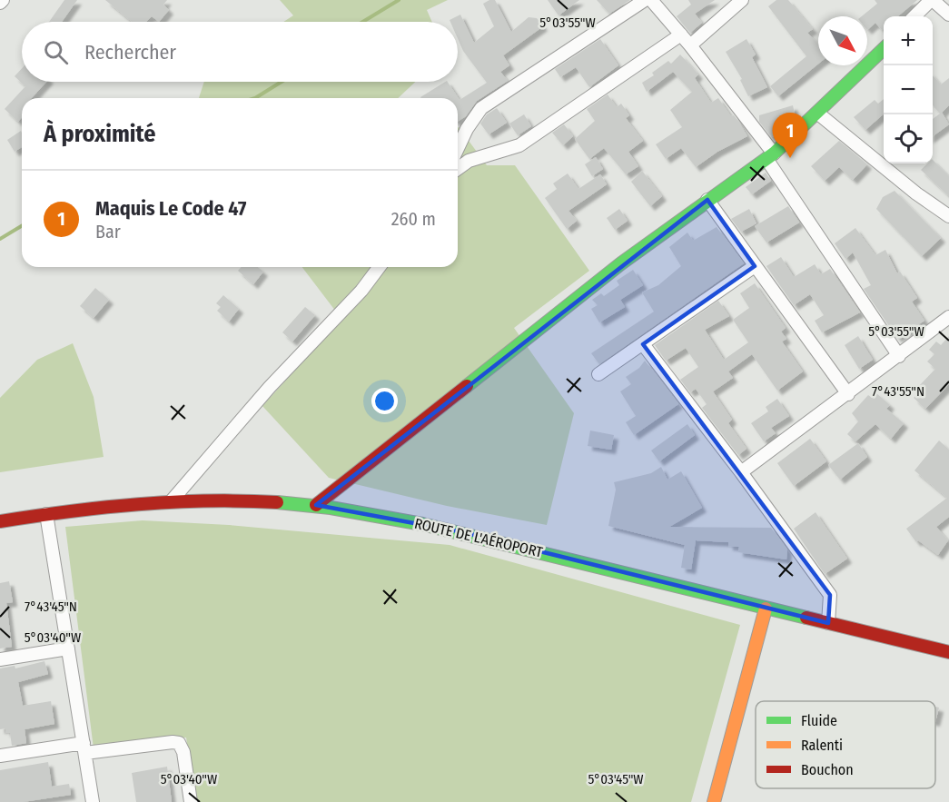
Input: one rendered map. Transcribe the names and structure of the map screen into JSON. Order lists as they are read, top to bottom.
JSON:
{
  "streets": {
    "main road": ["ROUTE DE L'AÉROPORT"]
  },
  "legend": ["Fluide", "Ralenti", "Bouchon"],
  "north": "bottom right",
  "page": {
    "map_buttons": ["+", "−"],
    "search": "Rechercher",
    "heading": "À proximité",
    "pins": "1",
    "list": [
      {
        "mark": "1",
        "name": "Maquis Le Code 47",
        "note": "Bar",
        "value": "260 m"
      }
    ]
  },
  "coordinates": [
    "5°03'55\"W",
    "7°43'55\"N",
    "7°43'45\"N",
    "5°03'40\"W",
    "5°03'45\"W"
  ]
}
